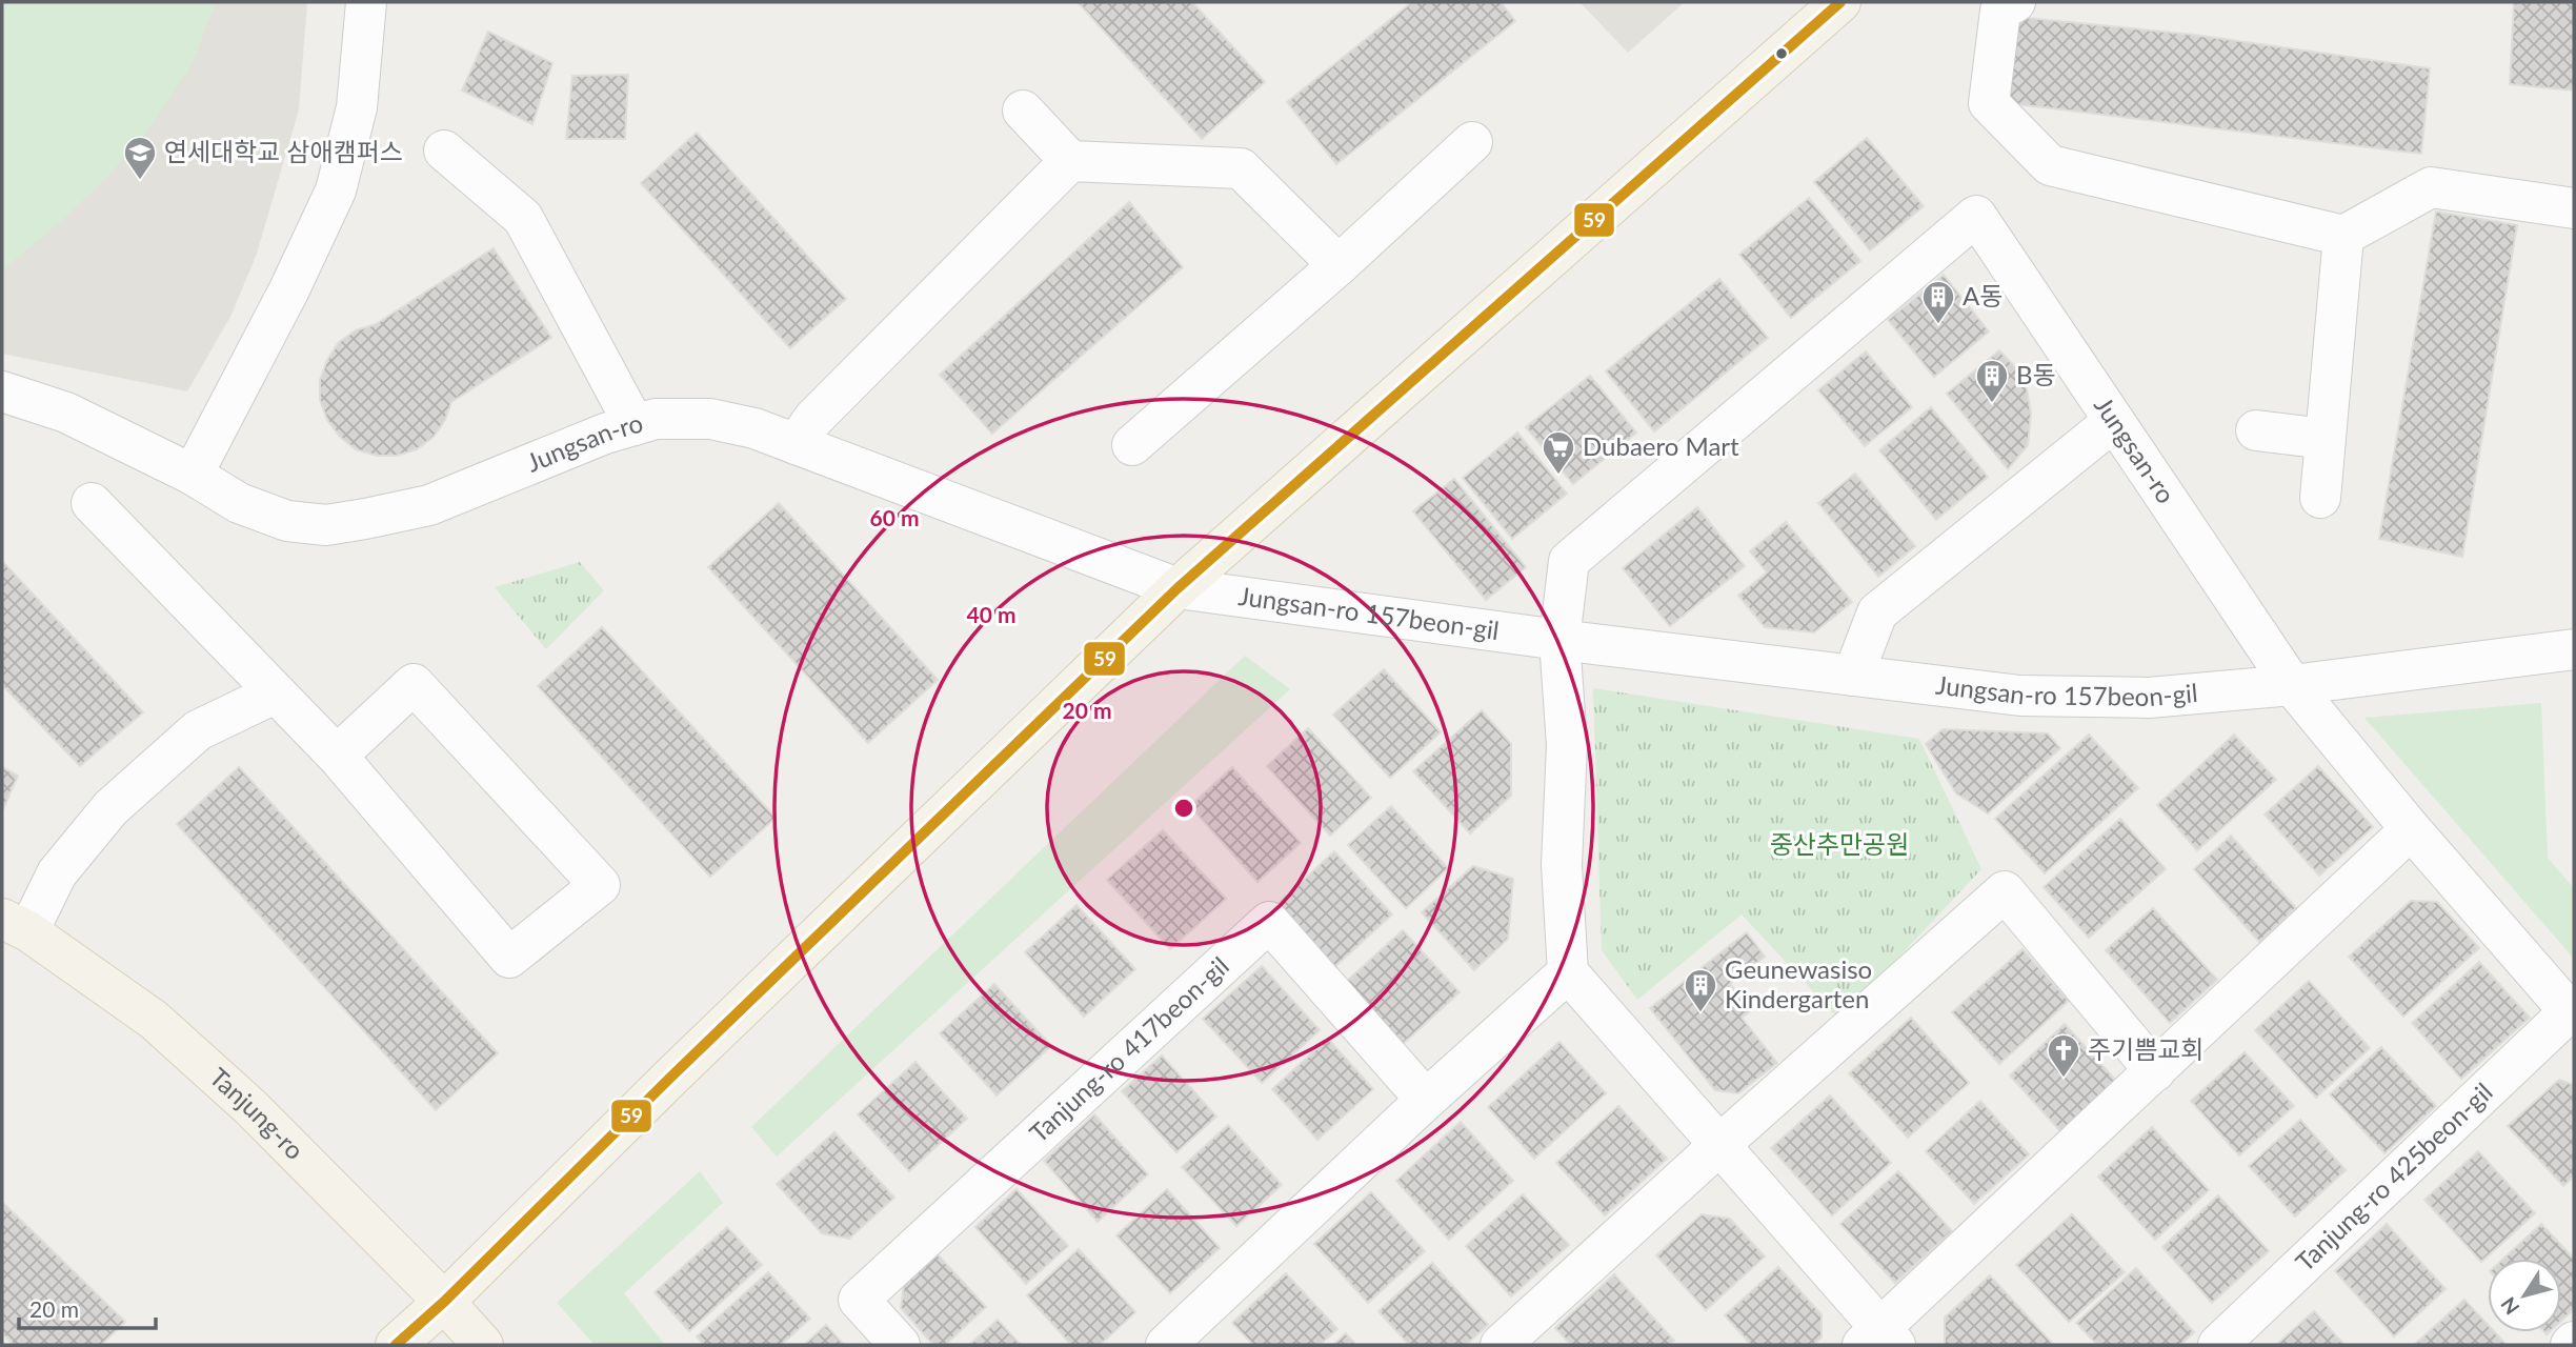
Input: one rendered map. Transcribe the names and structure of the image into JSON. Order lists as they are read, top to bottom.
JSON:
{
  "streets": {
    "main road": ["Tanjung-ro"],
    "street": [
      "Jungsan-ro",
      "Jungsan-ro 157beon-gil",
      "Tanjung-ro 417beon-gil",
      "Tanjung-ro 425beon-gil"
    ]
  },
  "crossings": [
    ["Jungsan-ro", "Jungsan-ro 157beon-gil"],
    ["Jungsan-ro", "Tanjung-ro 425beon-gil"]
  ],
  "parks": ["중산추만공원"],
  "places": {
    "school or university": ["연세대학교 삼애캠퍼스"],
    "building": ["A동", "B동", "Geunewasiso Kindergarten"],
    "supermarket": ["Dubaero Mart"],
    "church": ["주기쁨교회"]
  },
  "lines": ["transit line 59"],
  "scale_bar": "20 m",
  "north": "bottom left",
  "rings": ["60 m", "40 m", "20 m"]
}
